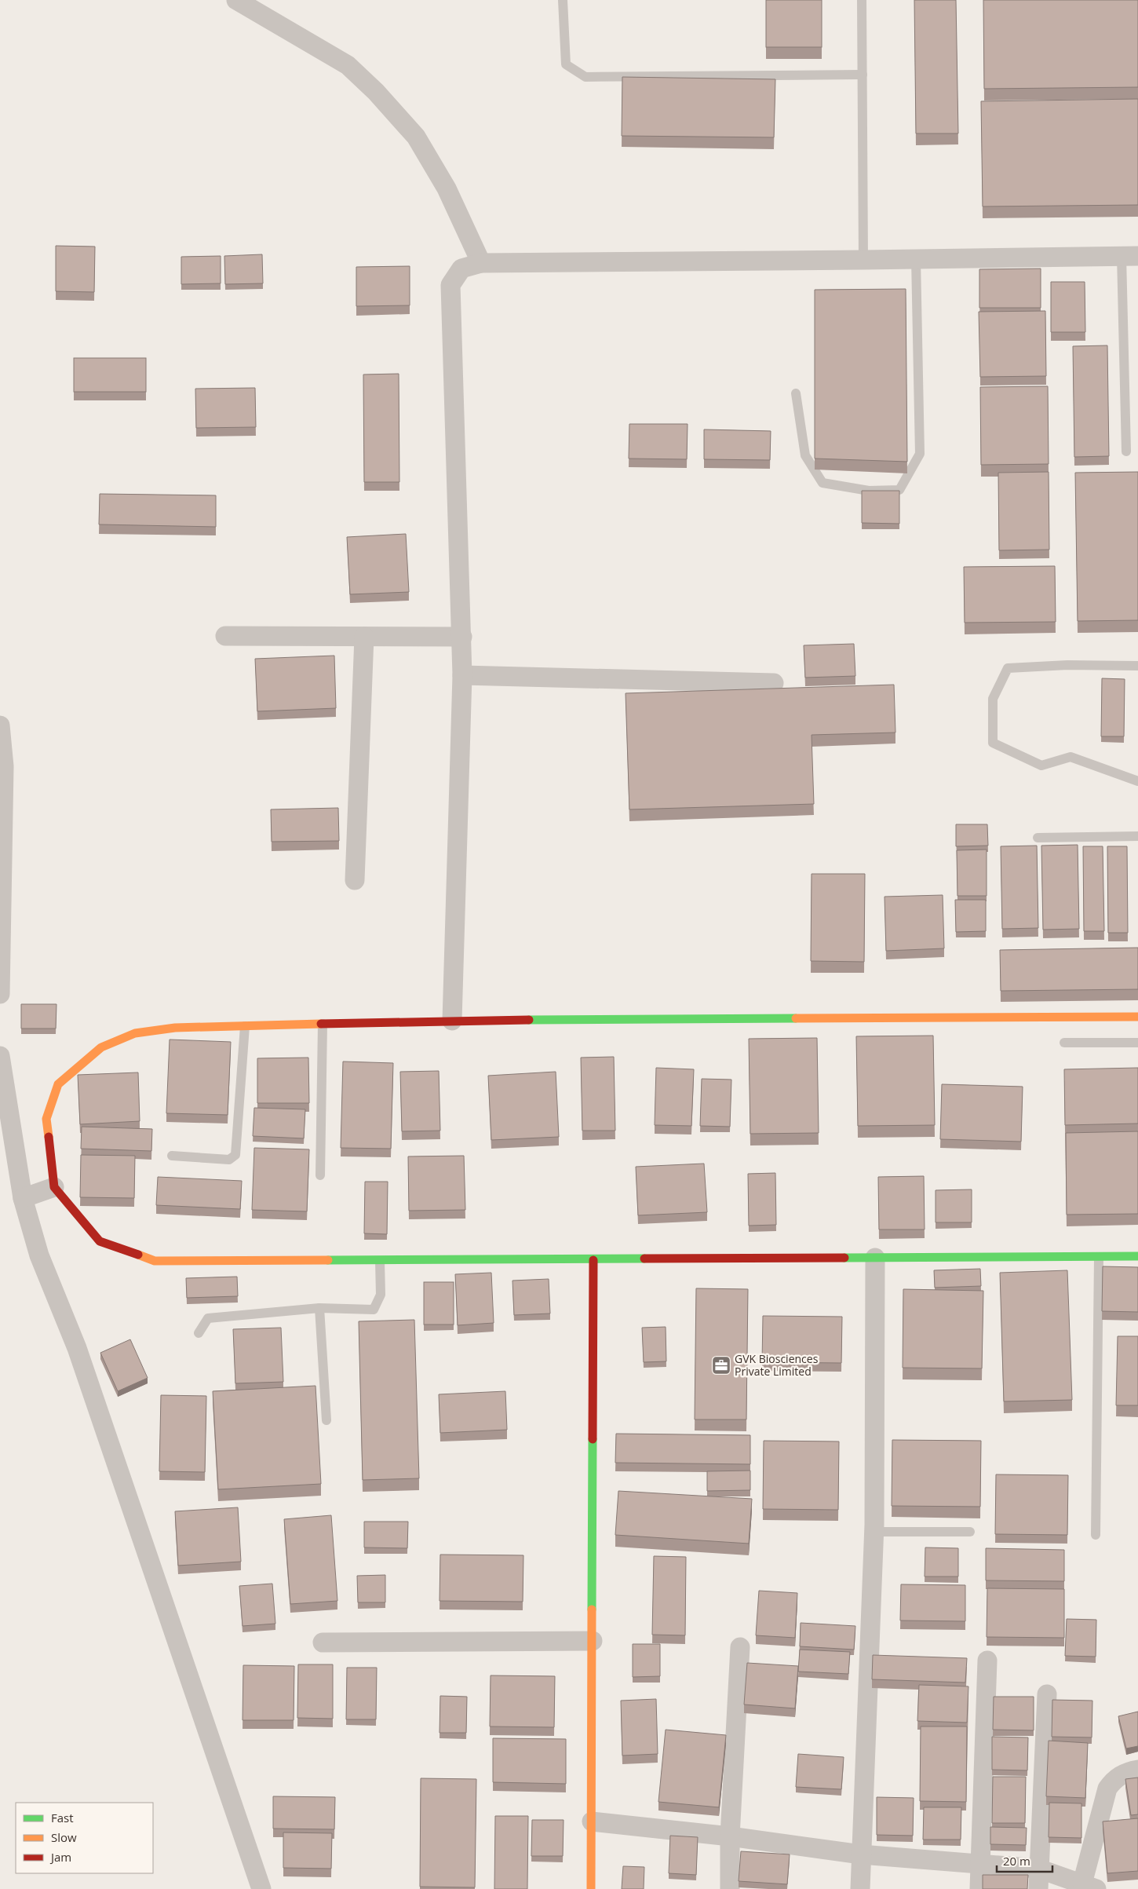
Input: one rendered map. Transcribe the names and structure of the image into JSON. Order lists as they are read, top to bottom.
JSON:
{
  "places": {
    "office": ["GVK Biosciences Private Limited"]
  },
  "legend": ["Fast", "Slow", "Jam"],
  "scale_bar": "20 m"
}
